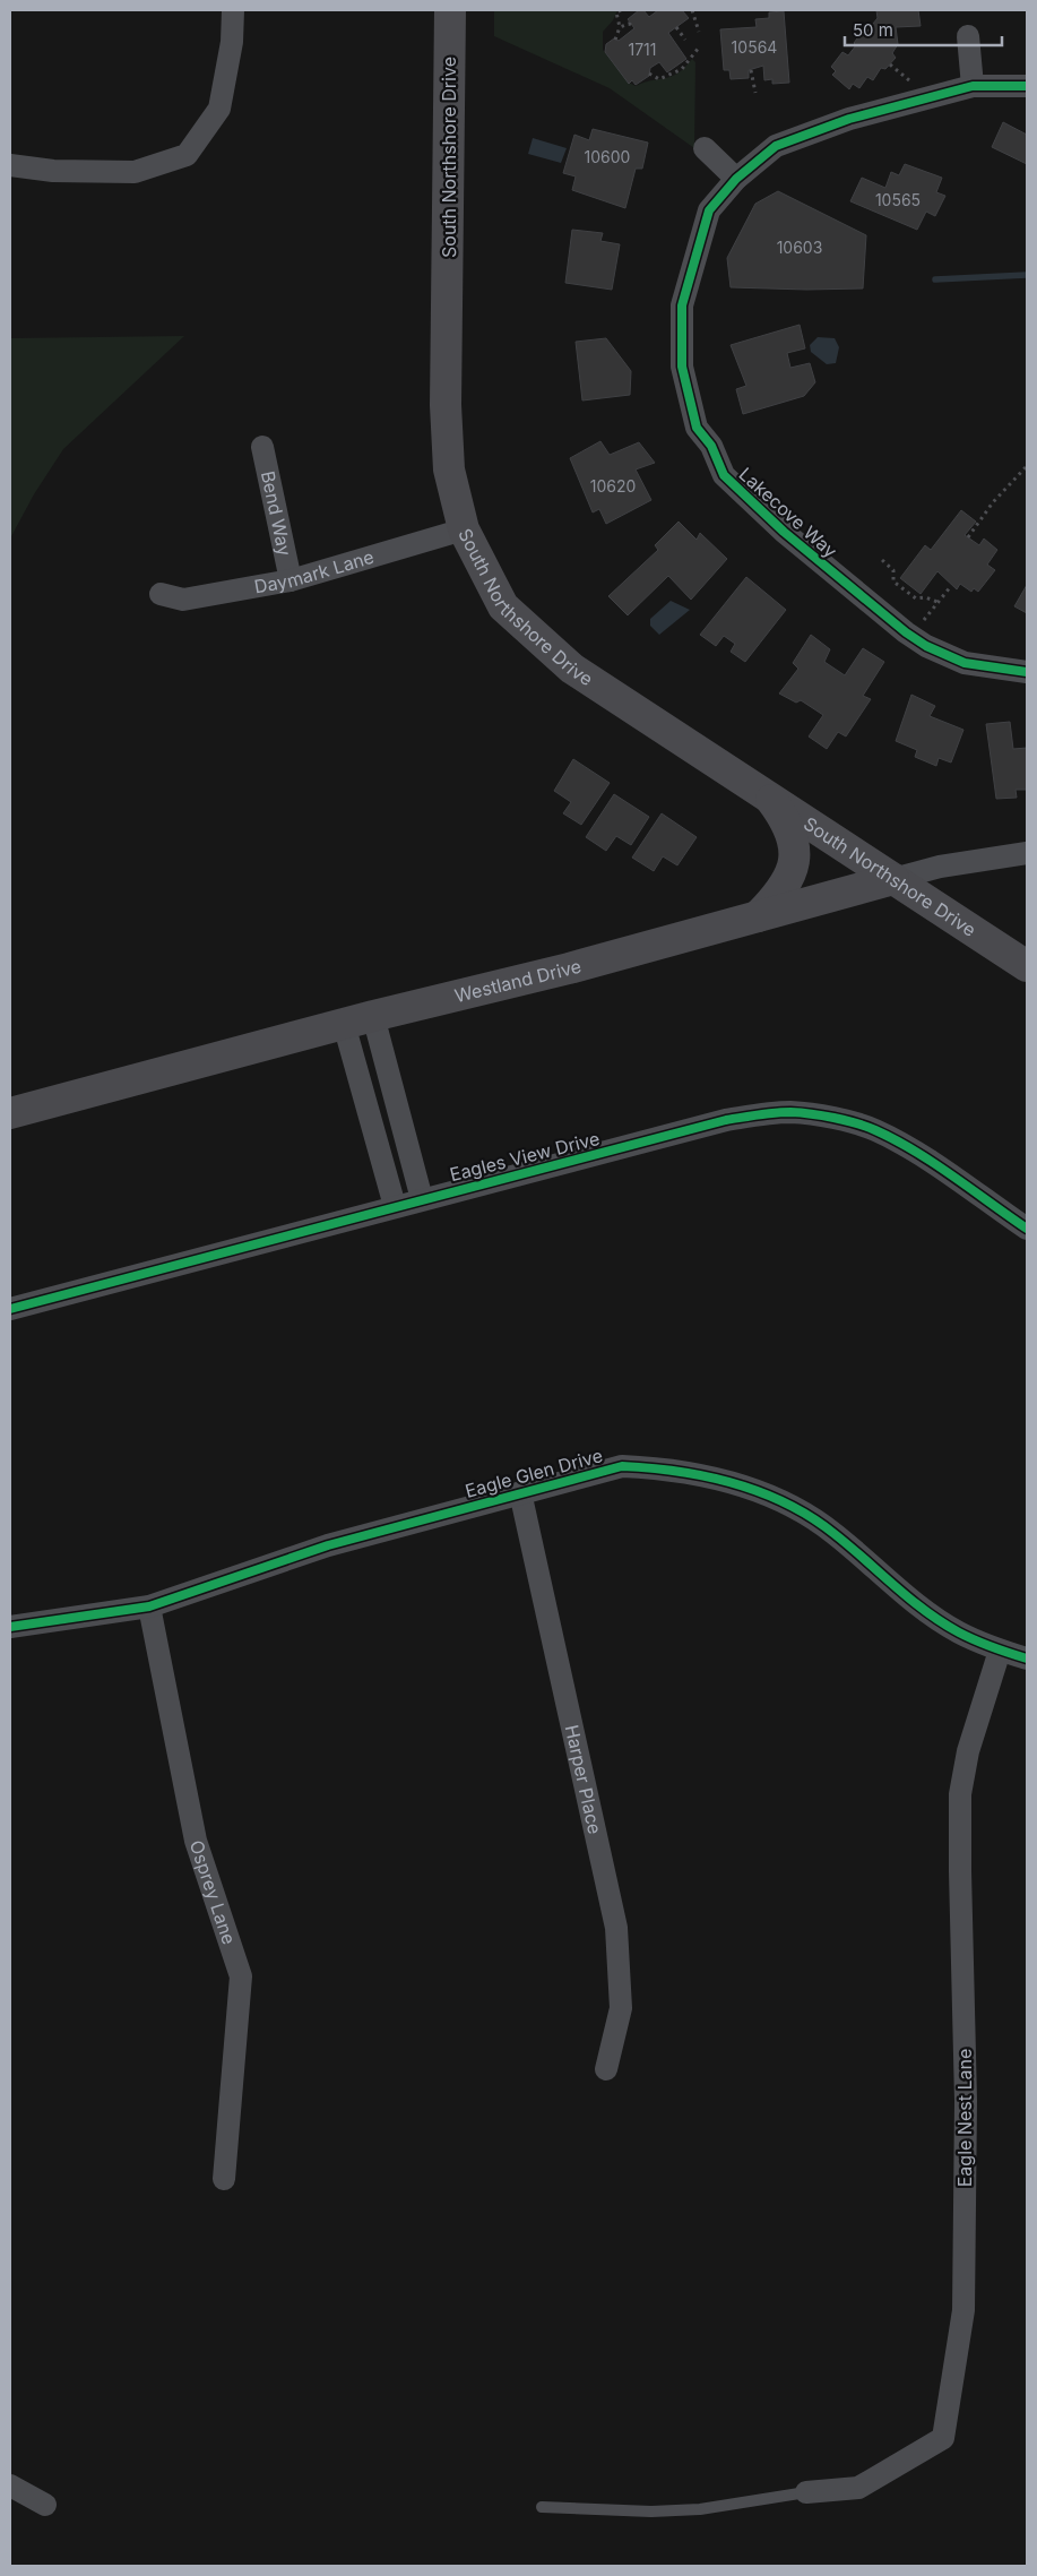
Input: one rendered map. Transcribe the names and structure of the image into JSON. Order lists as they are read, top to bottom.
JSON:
{
  "streets": {
    "main road": ["South Northshore Drive", "Westland Drive"],
    "street": [
      "Lakecove Way",
      "Bend Way",
      "Daymark Lane",
      "Eagles View Drive",
      "Eagle Glen Drive",
      "Harper Place",
      "Osprey Lane",
      "Eagle Nest Lane"
    ]
  },
  "crossings": [
    ["South Northshore Drive", "Daymark Lane"],
    ["South Northshore Drive", "Westland Drive"],
    ["Bend Way", "Daymark Lane"],
    ["Eagle Glen Drive", "Harper Place"],
    ["Eagle Glen Drive", "Osprey Lane"],
    ["Eagle Glen Drive", "Eagle Nest Lane"]
  ],
  "house_numbers": [
    "10564",
    "1711",
    "10600",
    "10565",
    "10603",
    "10620"
  ],
  "scale_bar": "50 m"
}
